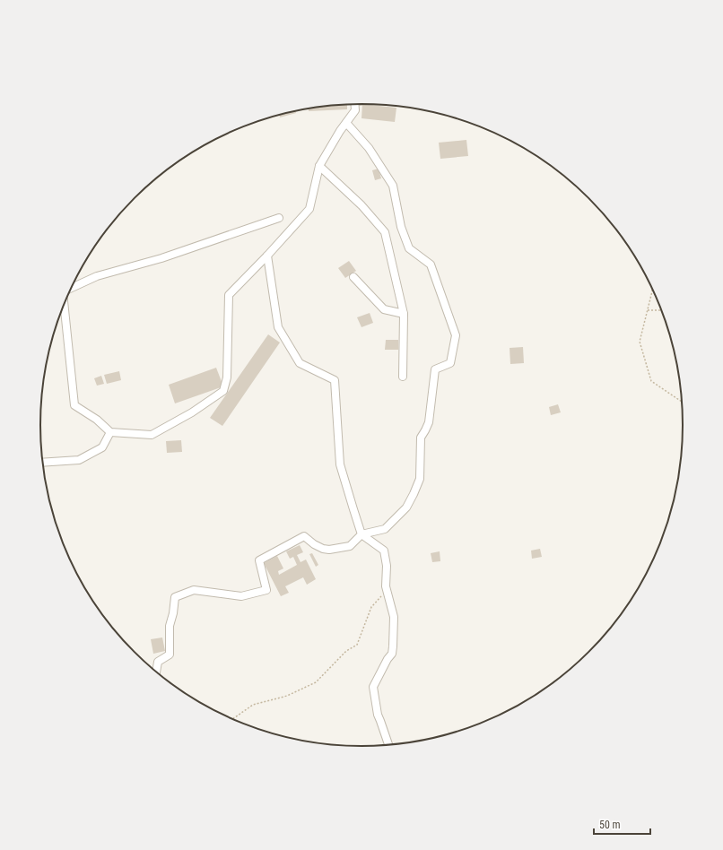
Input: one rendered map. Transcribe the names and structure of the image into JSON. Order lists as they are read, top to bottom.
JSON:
{
  "scale_bar": "50 m"
}
